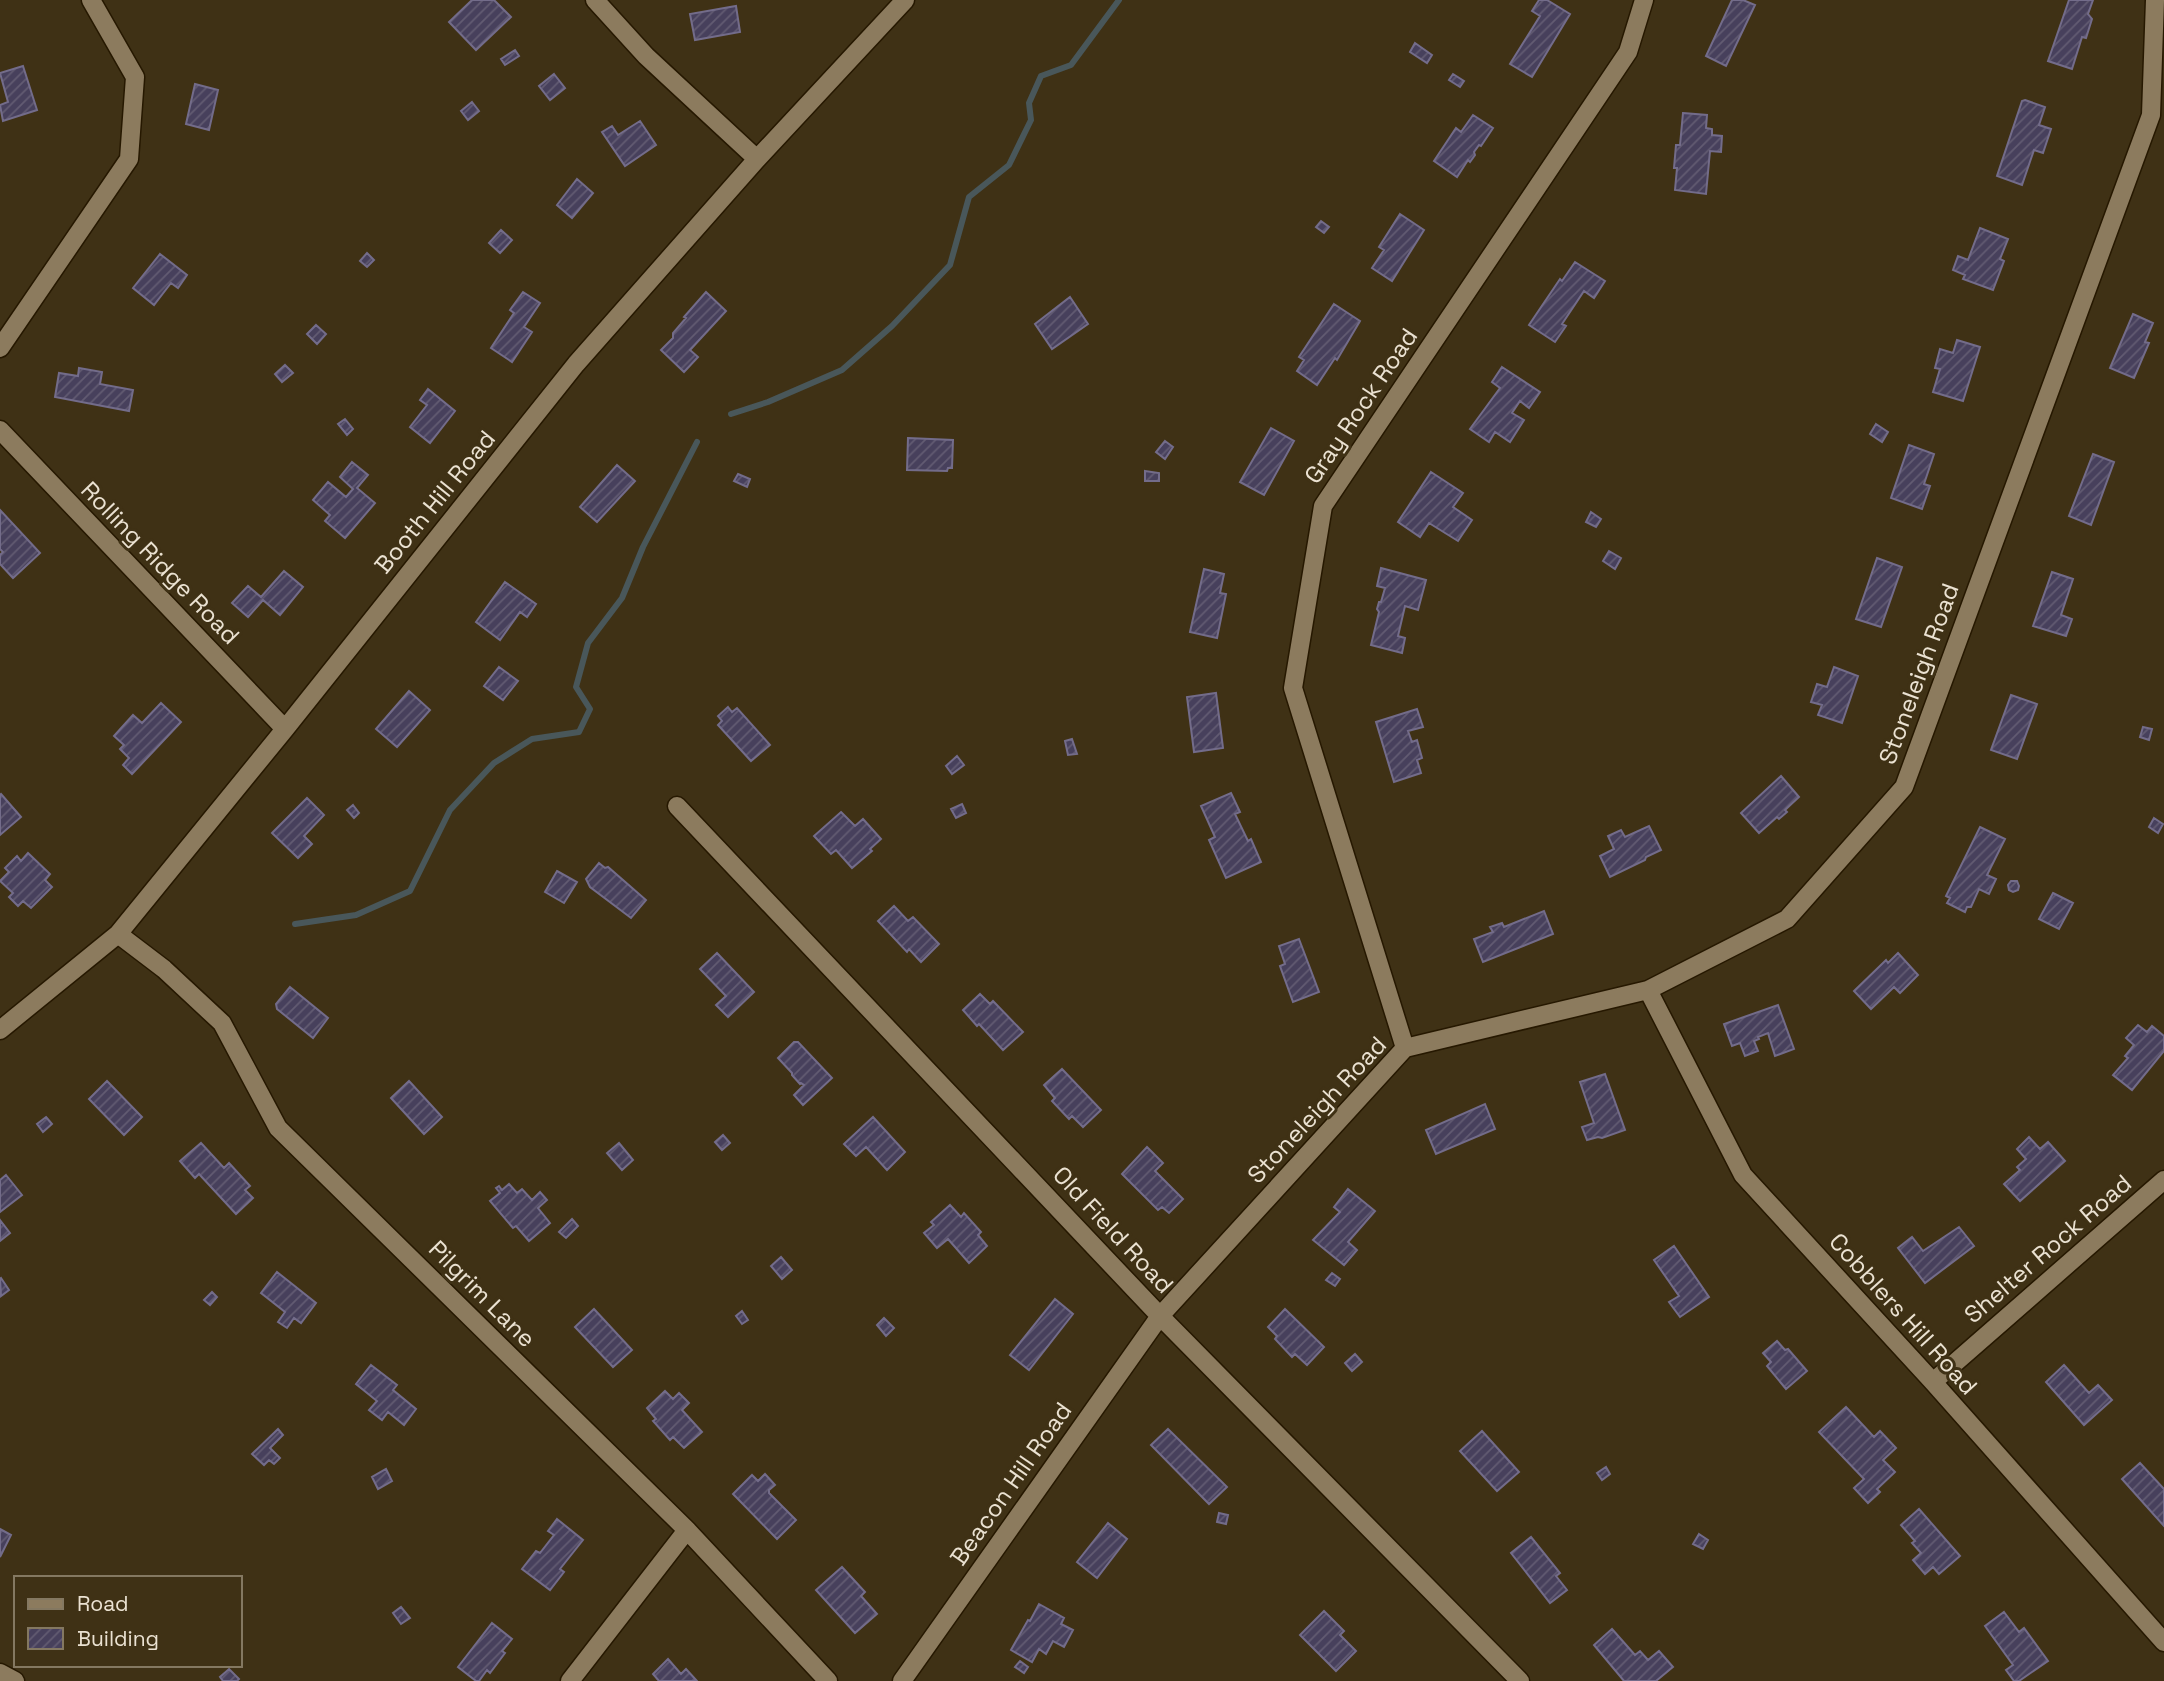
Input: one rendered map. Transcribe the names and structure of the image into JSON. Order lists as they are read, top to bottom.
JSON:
{
  "streets": {
    "street": [
      "Gray Rock Road",
      "Booth Hill Road",
      "Rolling Ridge Road",
      "Stoneleigh Road",
      "Old Field Road",
      "Shelter Rock Road",
      "Pilgrim Lane",
      "Cobblers Hill Road",
      "Beacon Hill Road"
    ]
  },
  "crossings": [
    ["Gray Rock Road", "Stoneleigh Road"],
    ["Booth Hill Road", "Rolling Ridge Road"],
    ["Booth Hill Road", "Pilgrim Lane"],
    ["Stoneleigh Road", "Old Field Road"],
    ["Stoneleigh Road", "Cobblers Hill Road"],
    ["Stoneleigh Road", "Beacon Hill Road"],
    ["Old Field Road", "Beacon Hill Road"],
    ["Shelter Rock Road", "Cobblers Hill Road"]
  ],
  "legend": ["Road", "Building"]
}
